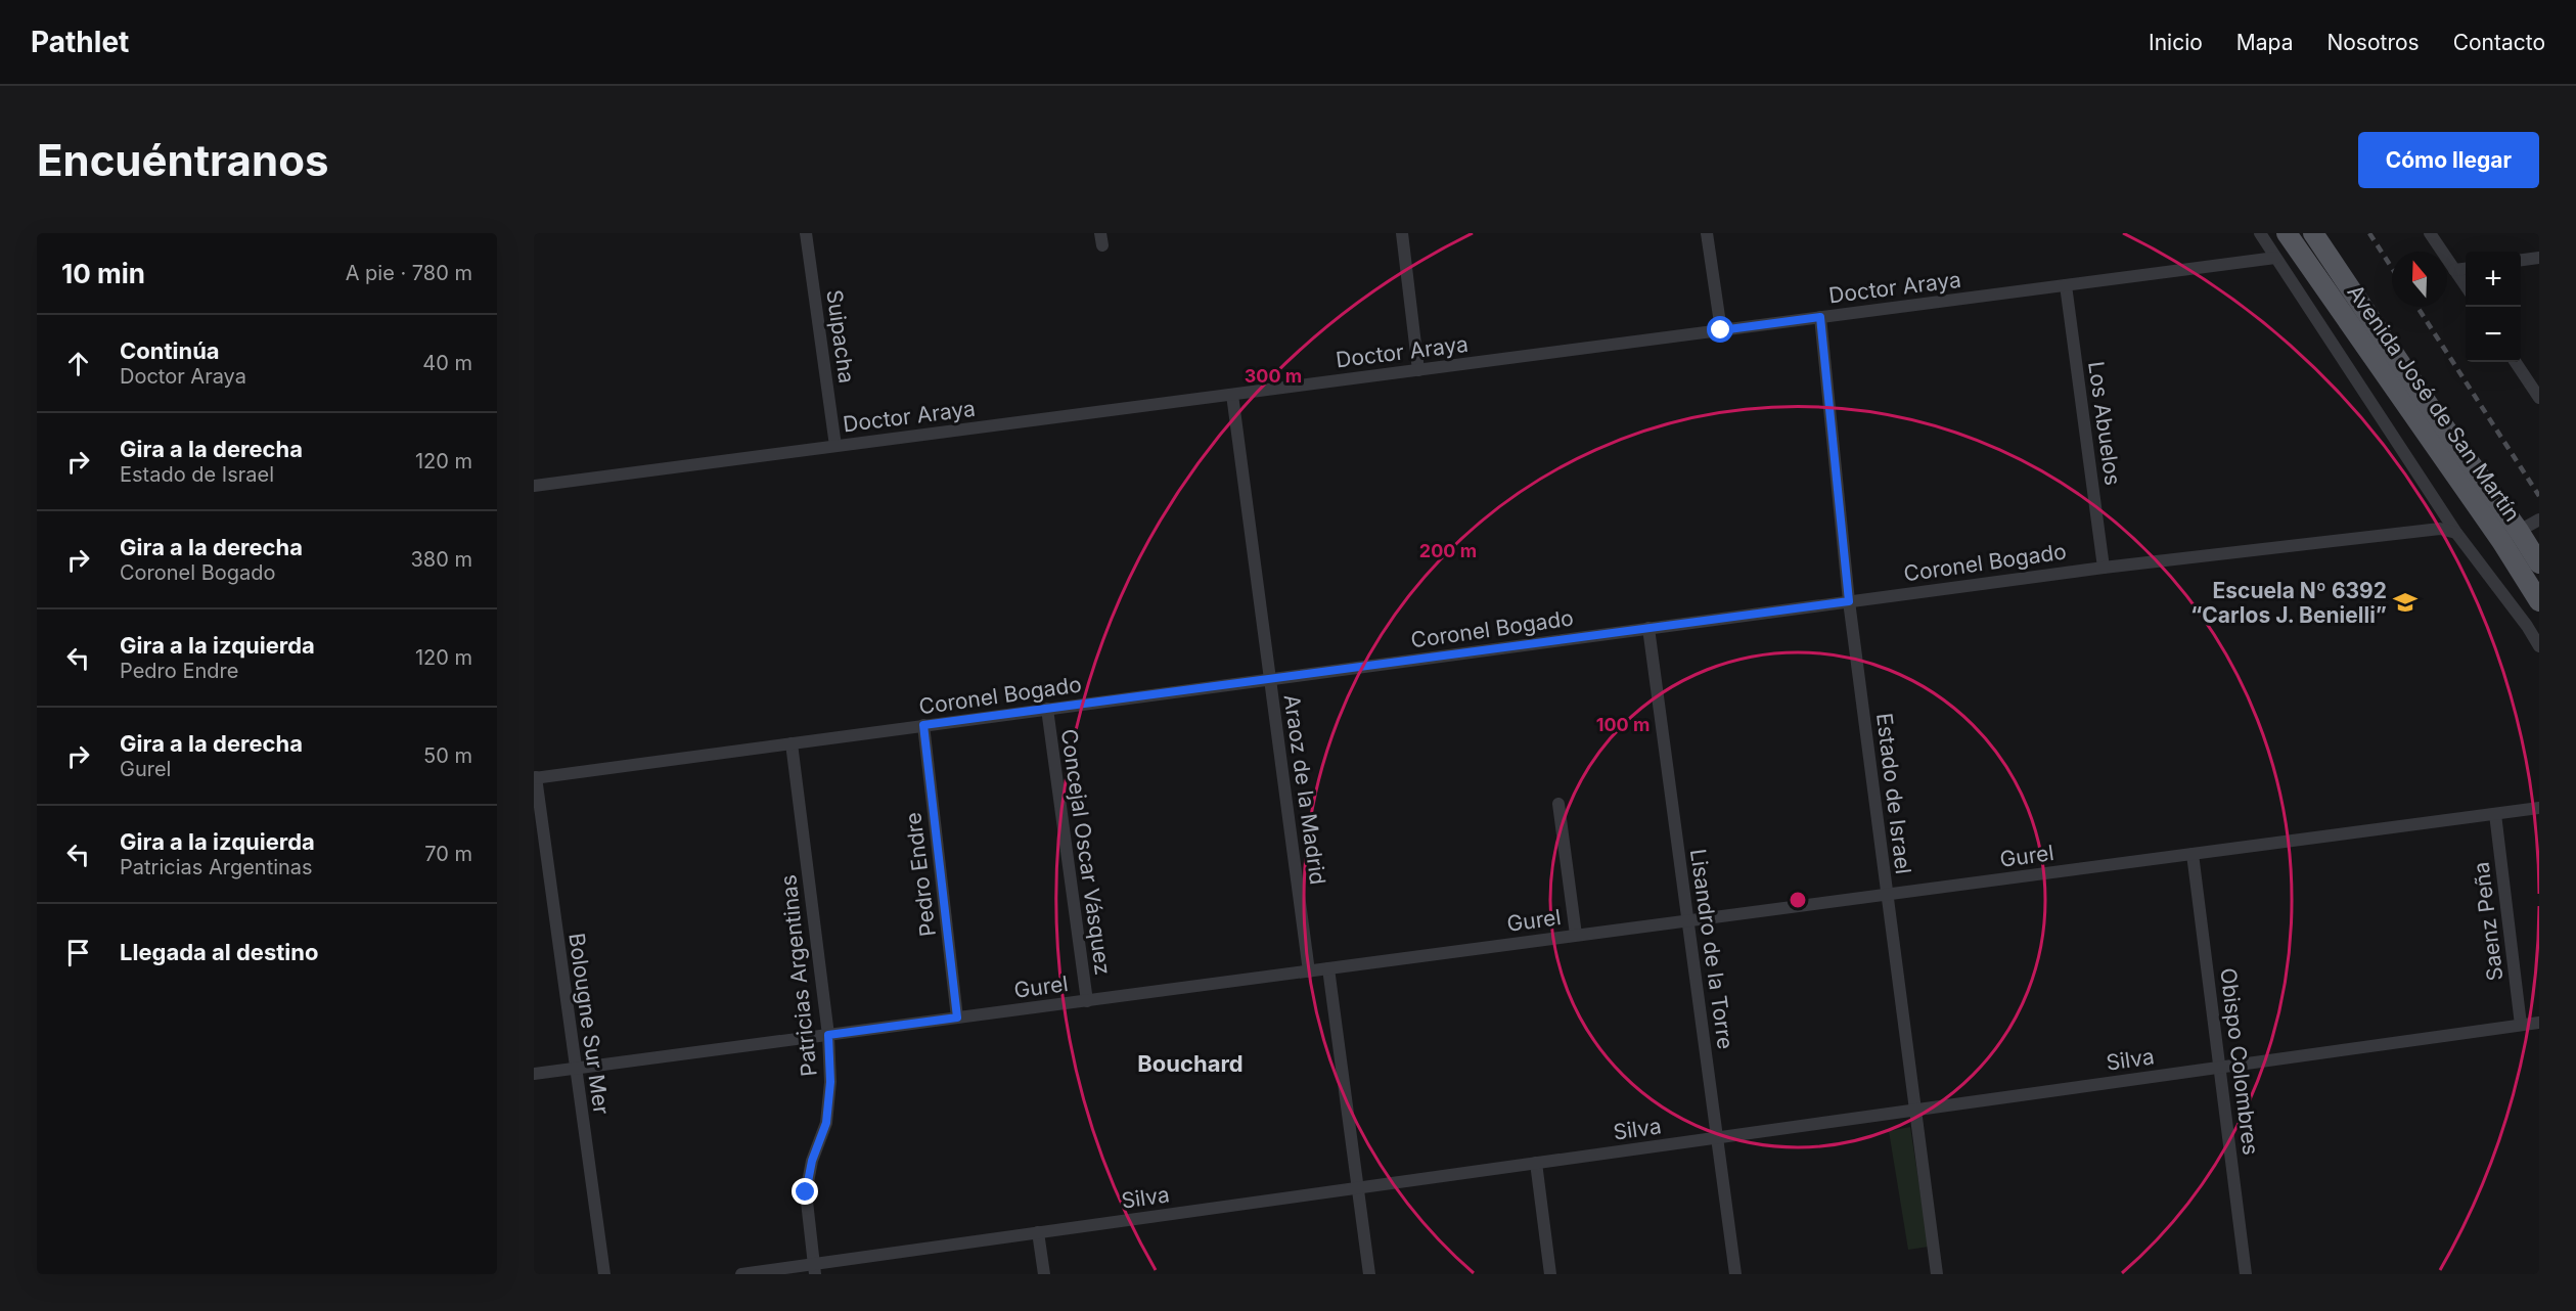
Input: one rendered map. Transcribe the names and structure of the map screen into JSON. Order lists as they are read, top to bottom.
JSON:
{
  "streets": {
    "main road": ["Avenida José de San Martín"],
    "street": [
      "Doctor Araya",
      "Suipacha",
      "Los Abuelos",
      "Coronel Bogado",
      "Araoz de la Madrid",
      "Estado de Israel",
      "Concejal Oscar Vásquez",
      "Gurel",
      "Pedro Endre",
      "Saenz Peña",
      "Lisandro de la Torre",
      "Patricias Argentinas",
      "Bolougne Sur Mer",
      "Silva",
      "Obispo Colombres"
    ]
  },
  "crossings": [
    ["Doctor Araya", "Suipacha"],
    ["Doctor Araya", "Los Abuelos"],
    ["Doctor Araya", "Araoz de la Madrid"],
    ["Doctor Araya", "Estado de Israel"],
    ["Los Abuelos", "Coronel Bogado"],
    ["Coronel Bogado", "Araoz de la Madrid"],
    ["Coronel Bogado", "Estado de Israel"],
    ["Coronel Bogado", "Concejal Oscar Vásquez"],
    ["Coronel Bogado", "Pedro Endre"],
    ["Coronel Bogado", "Lisandro de la Torre"],
    ["Coronel Bogado", "Patricias Argentinas"],
    ["Coronel Bogado", "Bolougne Sur Mer"],
    ["Araoz de la Madrid", "Gurel"],
    ["Estado de Israel", "Gurel"],
    ["Estado de Israel", "Silva"],
    ["Concejal Oscar Vásquez", "Gurel"],
    ["Gurel", "Pedro Endre"],
    ["Gurel", "Saenz Peña"],
    ["Gurel", "Lisandro de la Torre"],
    ["Gurel", "Patricias Argentinas"],
    ["Gurel", "Bolougne Sur Mer"],
    ["Gurel", "Obispo Colombres"],
    ["Saenz Peña", "Silva"],
    ["Lisandro de la Torre", "Silva"],
    ["Patricias Argentinas", "Silva"],
    ["Silva", "Obispo Colombres"]
  ],
  "districts": ["Bouchard"],
  "places": {
    "school or university": ["Escuela Nº 6392 “Carlos J. Benielli”"]
  },
  "north": "top",
  "page": {
    "header": "Pathlet",
    "nav": [
      "Inicio",
      "Mapa",
      "Nosotros",
      "Contacto"
    ],
    "buttons": "Cómo llegar",
    "title": "Encuéntranos",
    "heading": ["10 min", "A pie · 780 m"],
    "map_buttons": ["+", "−"],
    "list": [
      ["Continúa", "Doctor Araya", "40 m"],
      ["Gira a la derecha", "Estado de Israel", "120 m"],
      ["Gira a la derecha", "Coronel Bogado", "380 m"],
      ["Gira a la izquierda", "Pedro Endre", "120 m"],
      ["Gira a la derecha", "Gurel", "50 m"],
      ["Gira a la izquierda", "Patricias Argentinas", "70 m"],
      "Llegada al destino"
    ]
  },
  "rings": ["300 m", "200 m", "100 m"]
}
